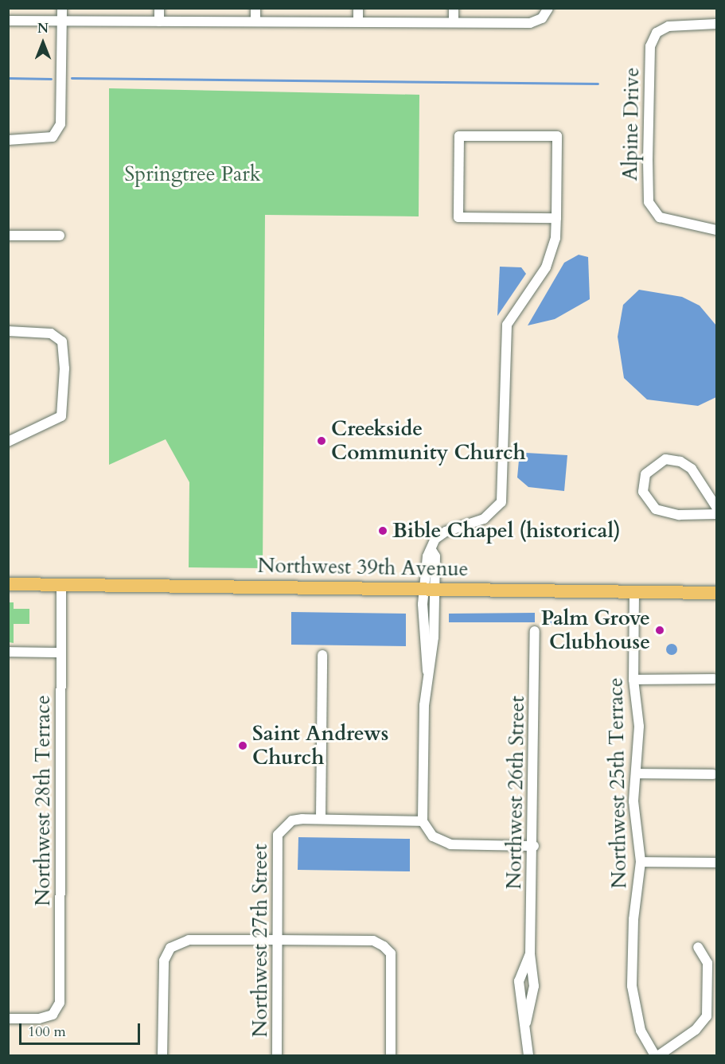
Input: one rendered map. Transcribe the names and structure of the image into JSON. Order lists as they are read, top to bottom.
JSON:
{
  "streets": {
    "main road": ["Northwest 39th Avenue"],
    "street": [
      "Alpine Drive",
      "Northwest 25th Terrace",
      "Northwest 26th Street",
      "Northwest 28th Terrace",
      "Northwest 27th Street"
    ]
  },
  "crossings": [
    ["Northwest 39th Avenue", "Northwest 25th Terrace"],
    ["Northwest 39th Avenue", "Northwest 28th Terrace"]
  ],
  "parks": ["Springtree Park"],
  "places": [
    "Creekside Community Church",
    "Bible Chapel (historical)",
    "Palm Grove Clubhouse",
    "Saint Andrews Church"
  ],
  "scale_bar": "100 m",
  "north": "top"
}
